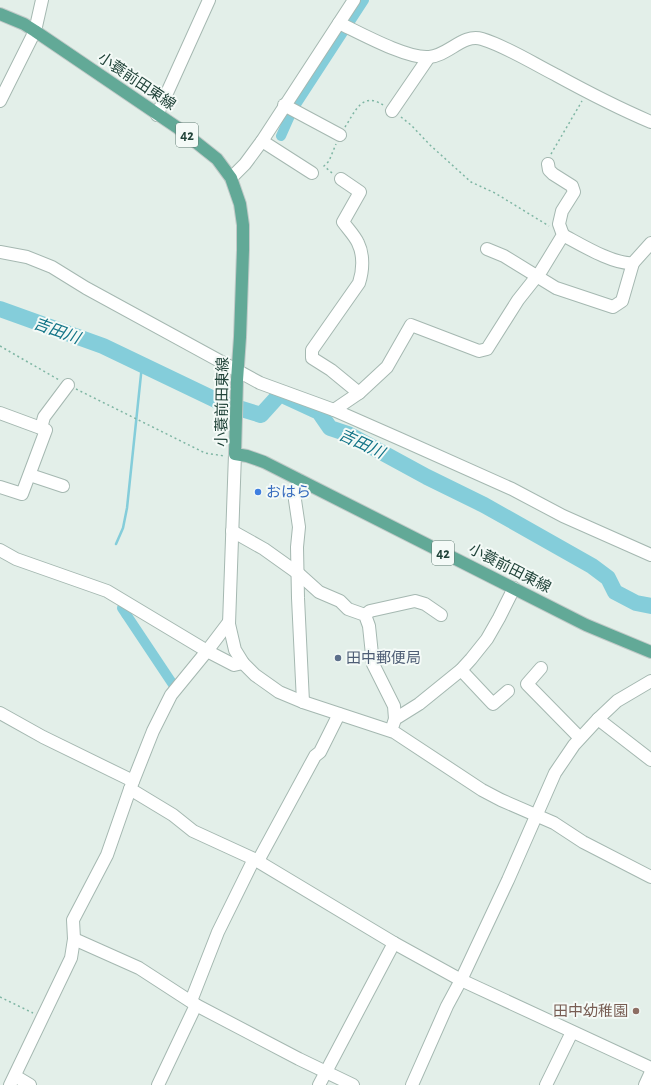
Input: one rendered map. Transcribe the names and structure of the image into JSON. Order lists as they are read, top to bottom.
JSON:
{
  "streets": {
    "main road": ["小蓑前田東線", "42"]
  },
  "water": ["吉田川"],
  "places": ["おはら", "田中郵便局", "田中幼稚園"]
}
